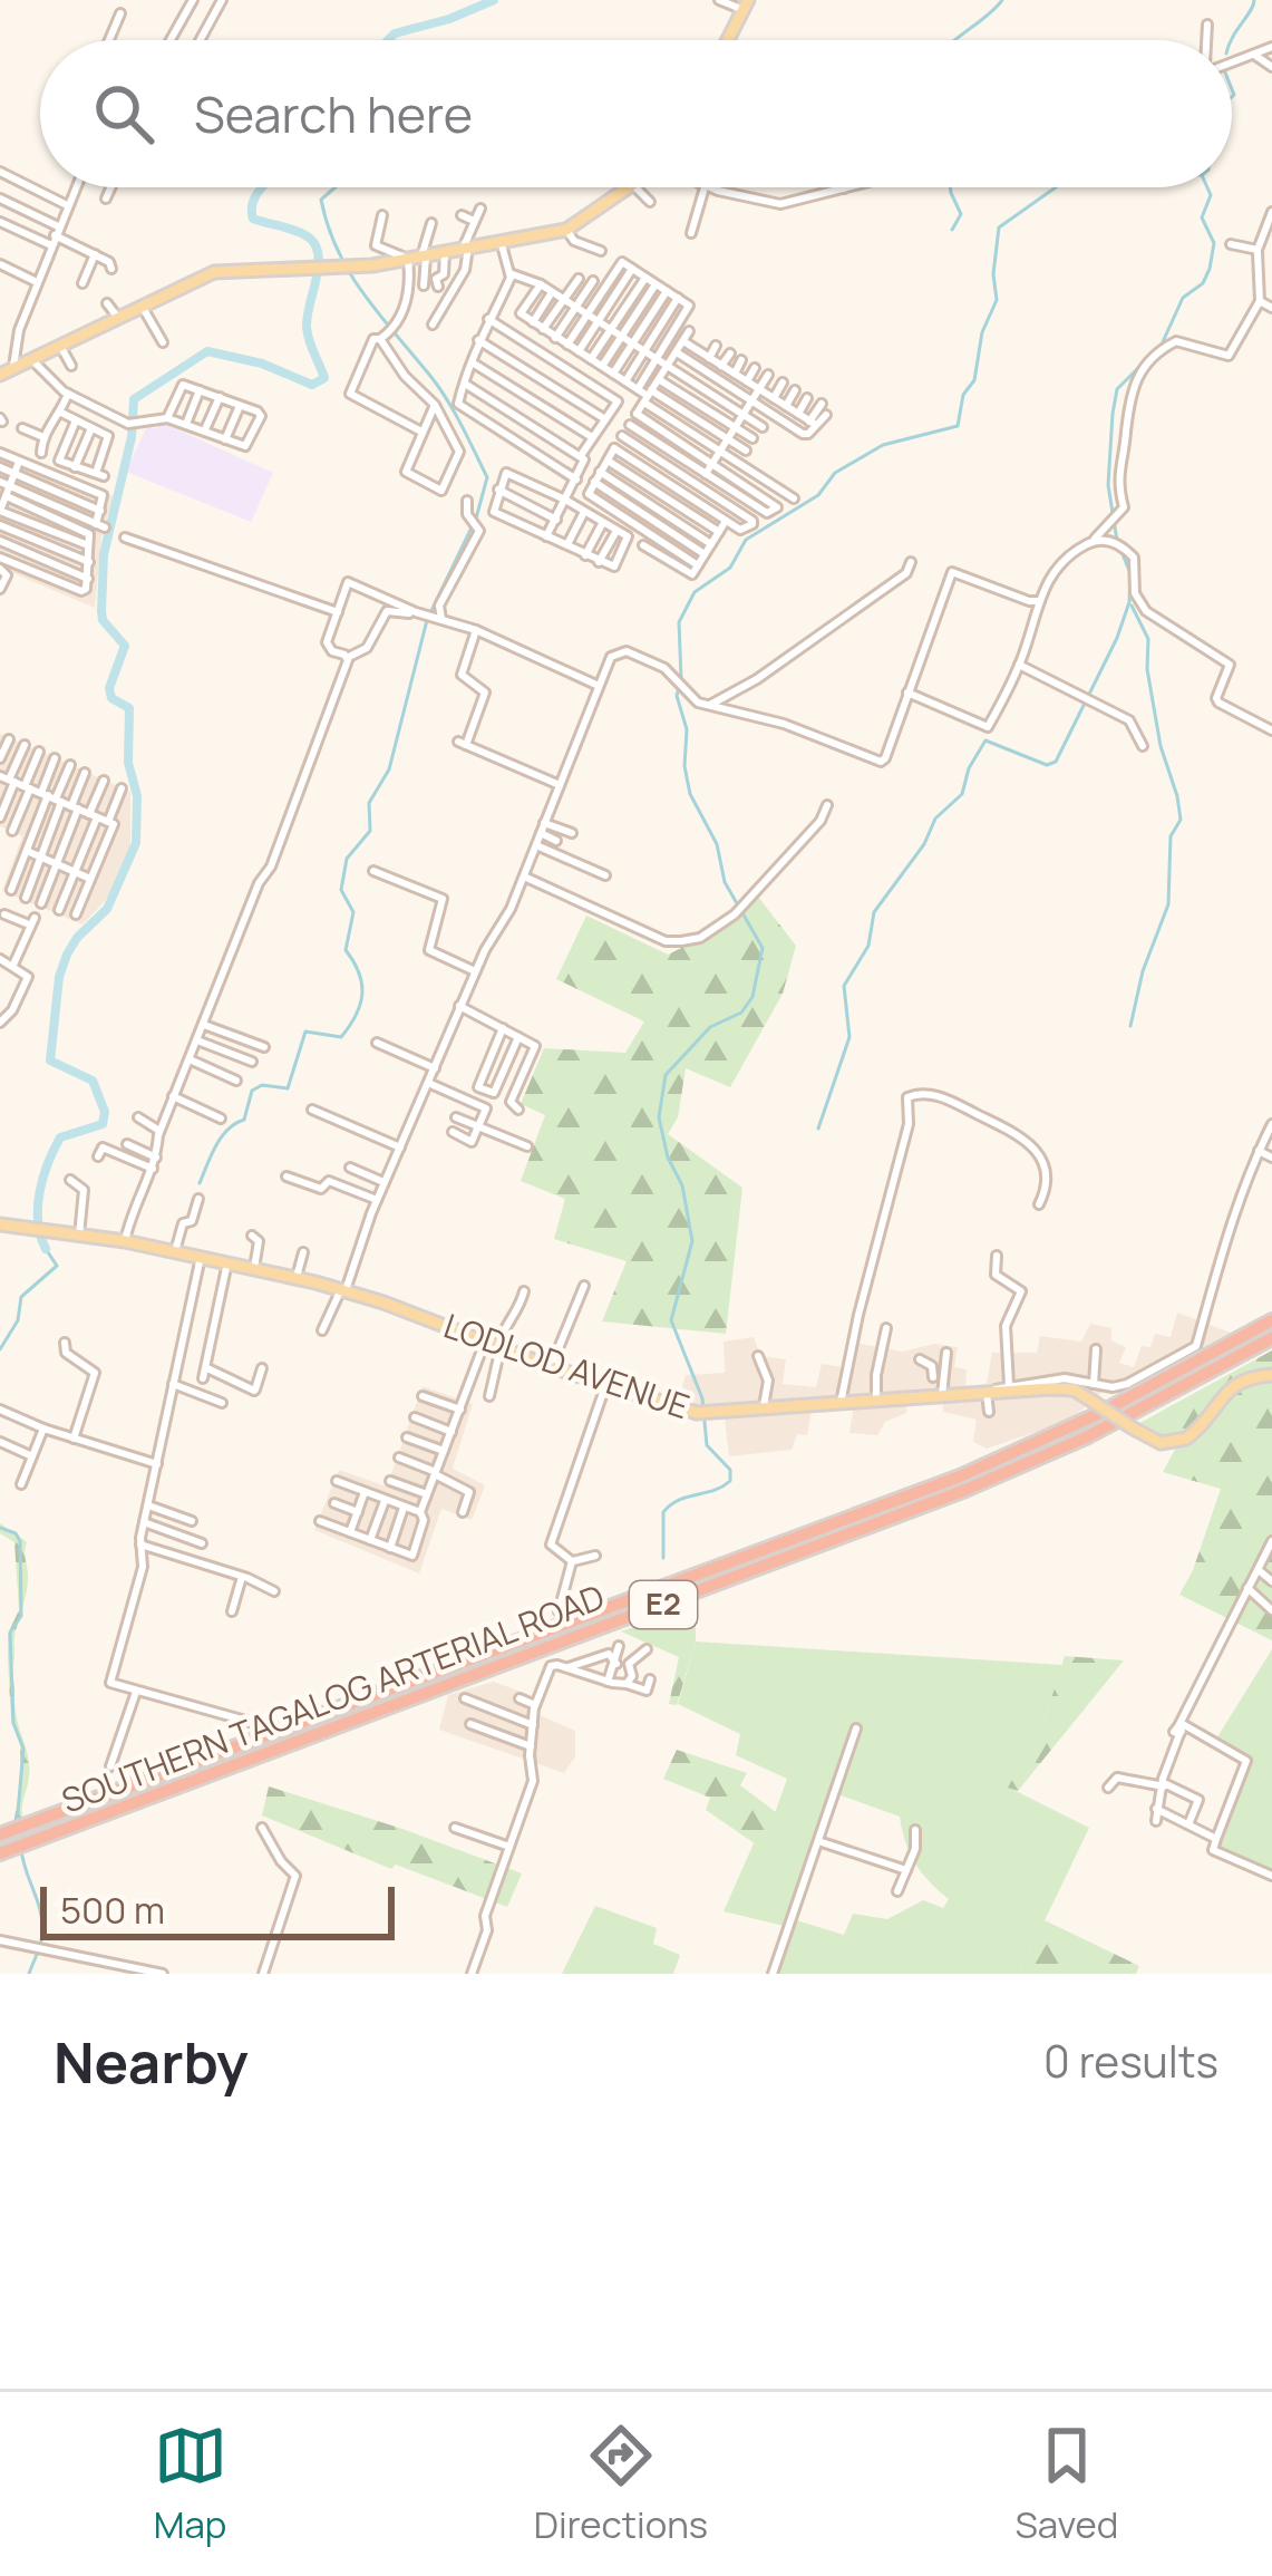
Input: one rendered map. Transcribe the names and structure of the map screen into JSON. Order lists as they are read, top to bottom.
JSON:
{
  "streets": {
    "highway": ["E2", "SOUTHERN TAGALOG ARTERIAL ROAD"],
    "main road": ["LODLOD AVENUE"]
  },
  "scale_bar": "500 m",
  "page": {
    "search": "Search here",
    "scale": "500 m",
    "heading": ["Nearby", "0 results"],
    "nav": ["Map", "Directions", "Saved"]
  }
}
